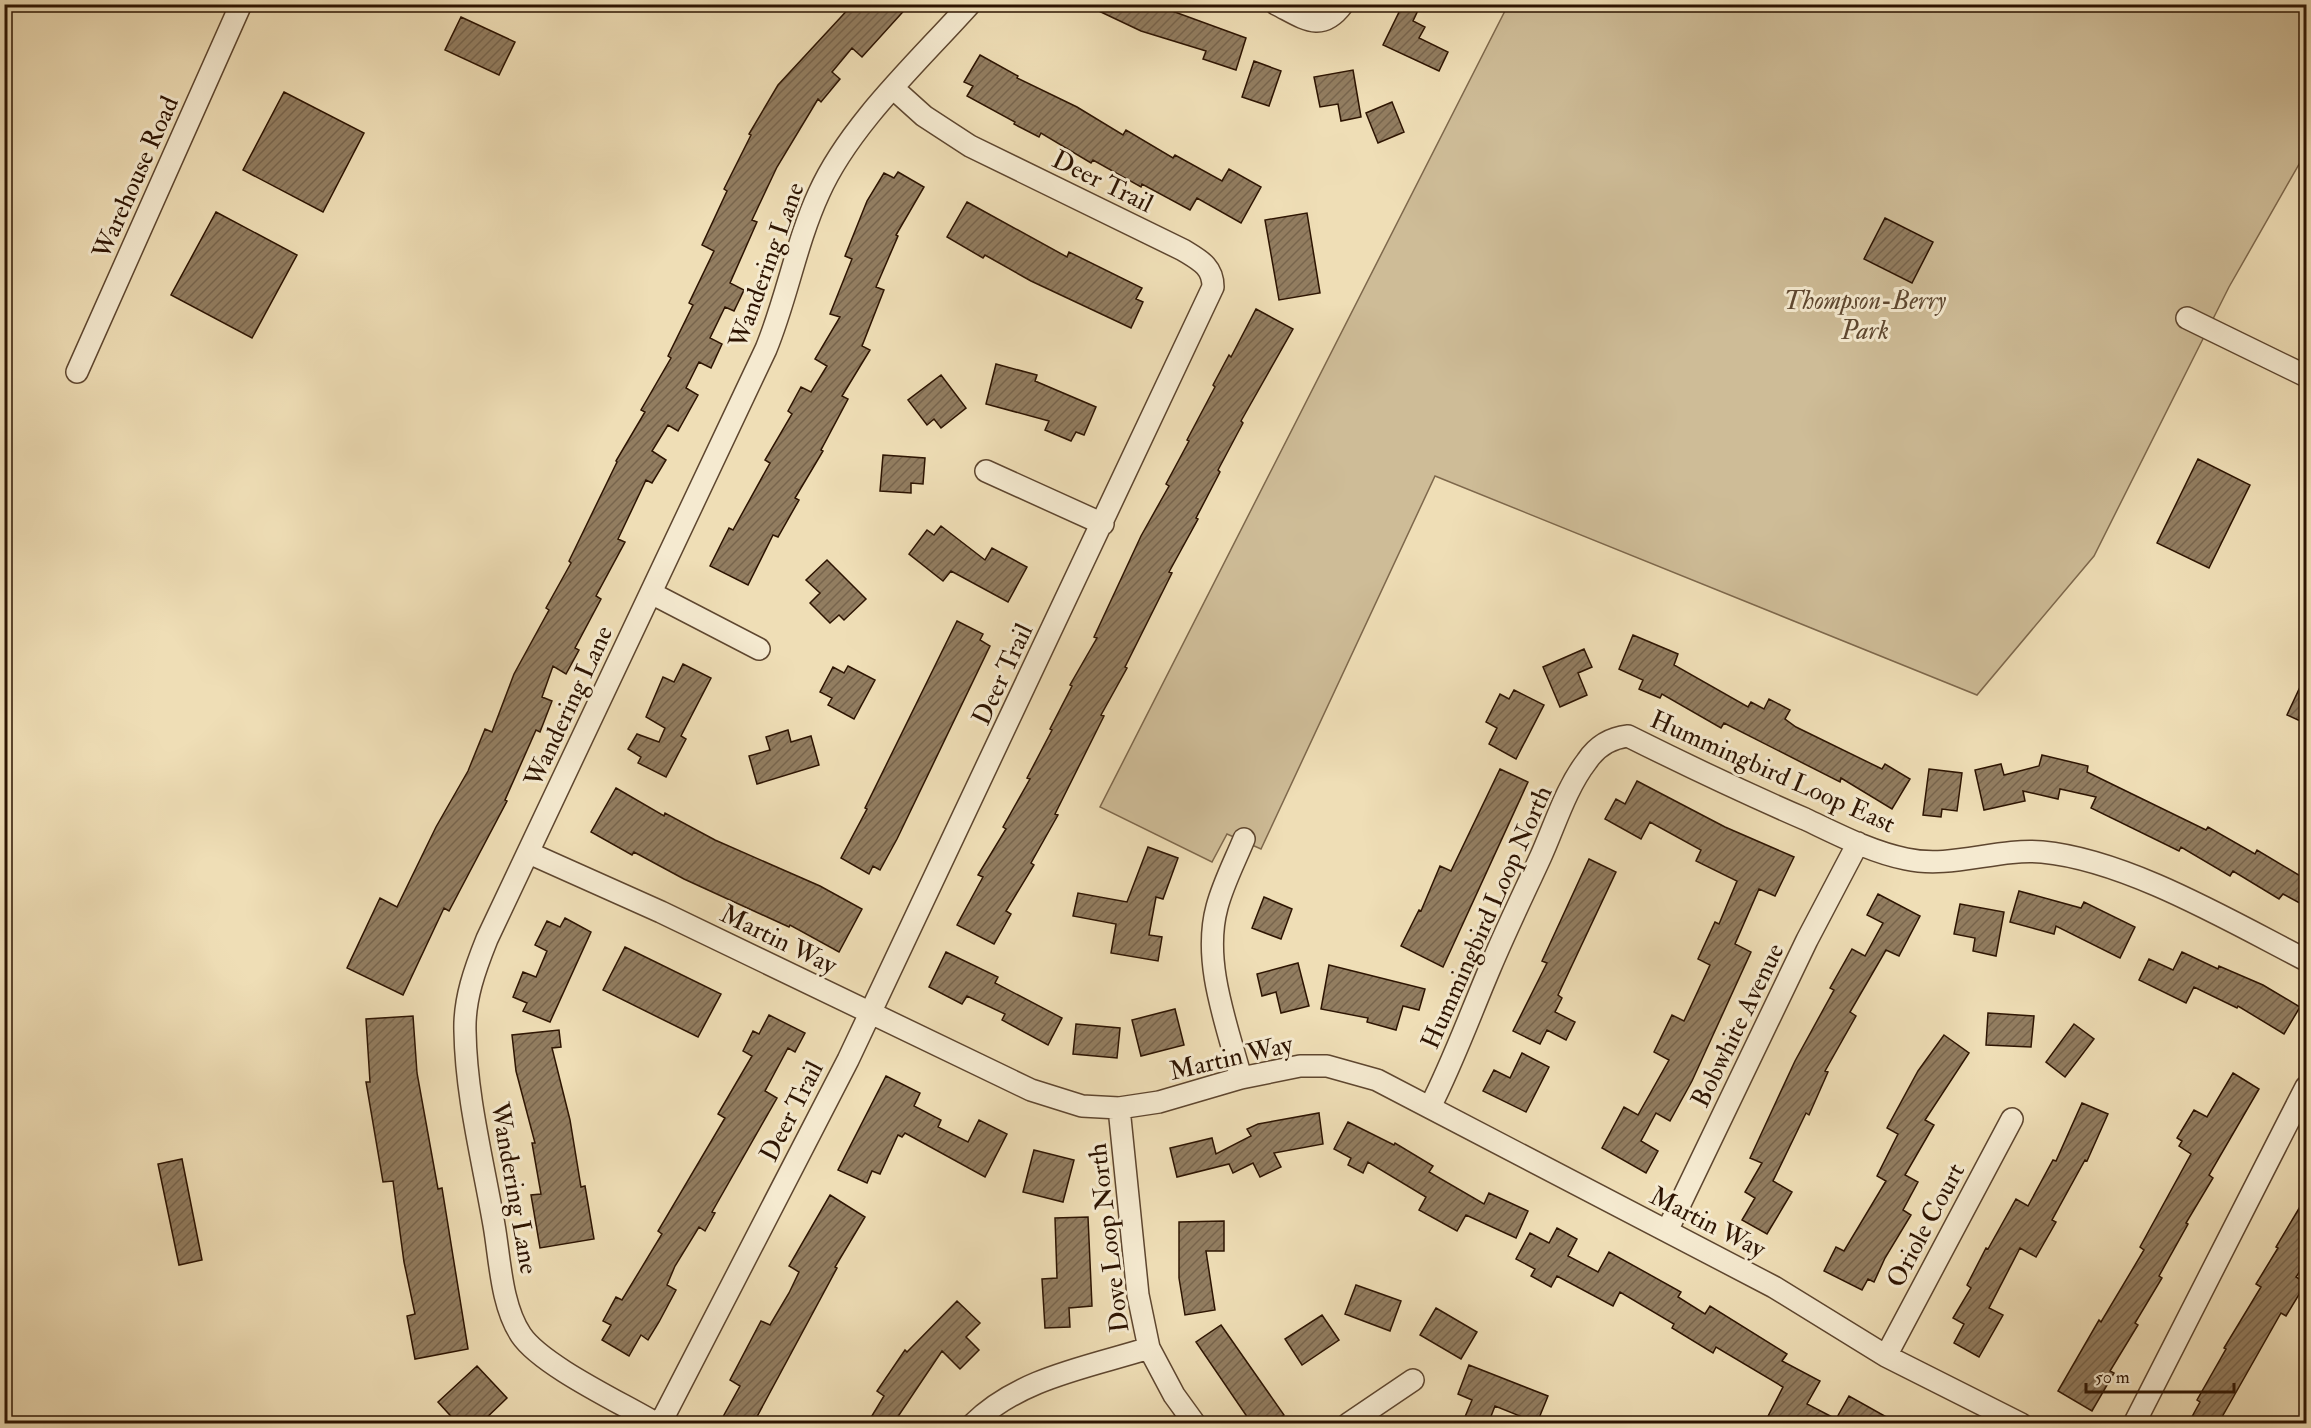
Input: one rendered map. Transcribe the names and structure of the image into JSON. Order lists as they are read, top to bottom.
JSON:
{
  "streets": {
    "street": [
      "Warehouse Road",
      "Deer Trail",
      "Wandering Lane",
      "Hummingbird Loop East",
      "Hummingbird Loop North",
      "Martin Way",
      "Bobwhite Avenue",
      "Oriole Court",
      "Dove Loop North"
    ]
  },
  "crossings": [
    ["Deer Trail", "Wandering Lane"],
    ["Deer Trail", "Martin Way"],
    ["Wandering Lane", "Martin Way"],
    ["Hummingbird Loop East", "Hummingbird Loop North"],
    ["Hummingbird Loop East", "Bobwhite Avenue"],
    ["Hummingbird Loop North", "Martin Way"],
    ["Martin Way", "Bobwhite Avenue"],
    ["Martin Way", "Oriole Court"],
    ["Martin Way", "Dove Loop North"]
  ],
  "parks": ["Thompson-Berry Park"],
  "scale_bar": "50 m"
}
